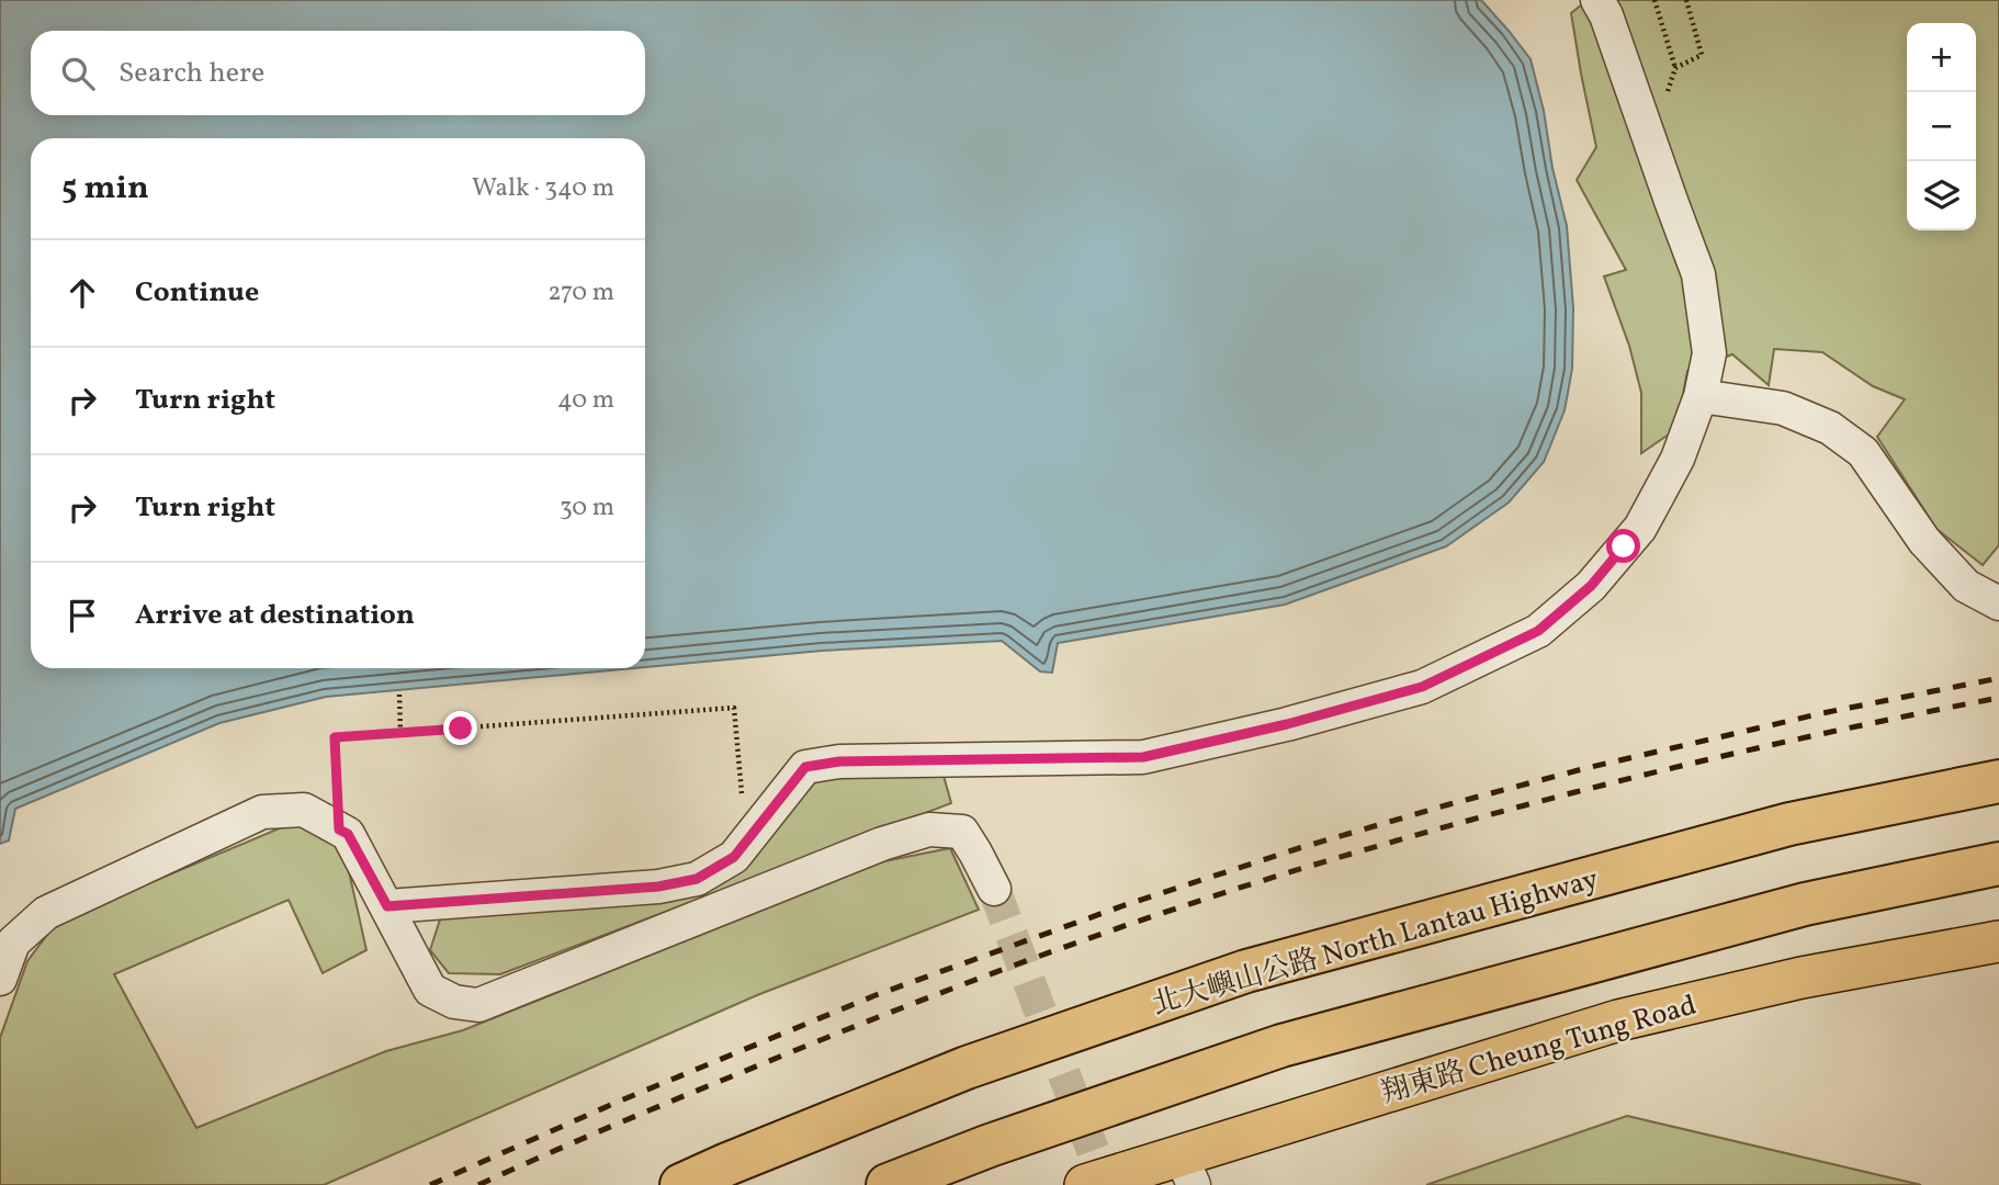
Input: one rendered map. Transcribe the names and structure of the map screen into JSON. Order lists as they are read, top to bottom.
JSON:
{
  "streets": {
    "highway": ["北大嶼山公路 North Lantau Highway"],
    "main road": ["翔東路 Cheung Tung Road"]
  },
  "page": {
    "map_buttons": ["+", "−"],
    "search": "Search here",
    "heading": ["5 min", "Walk · 340 m"],
    "list": [
      ["Continue", "270 m"],
      ["Turn right", "40 m"],
      ["Turn right", "30 m"],
      "Arrive at destination"
    ]
  }
}
